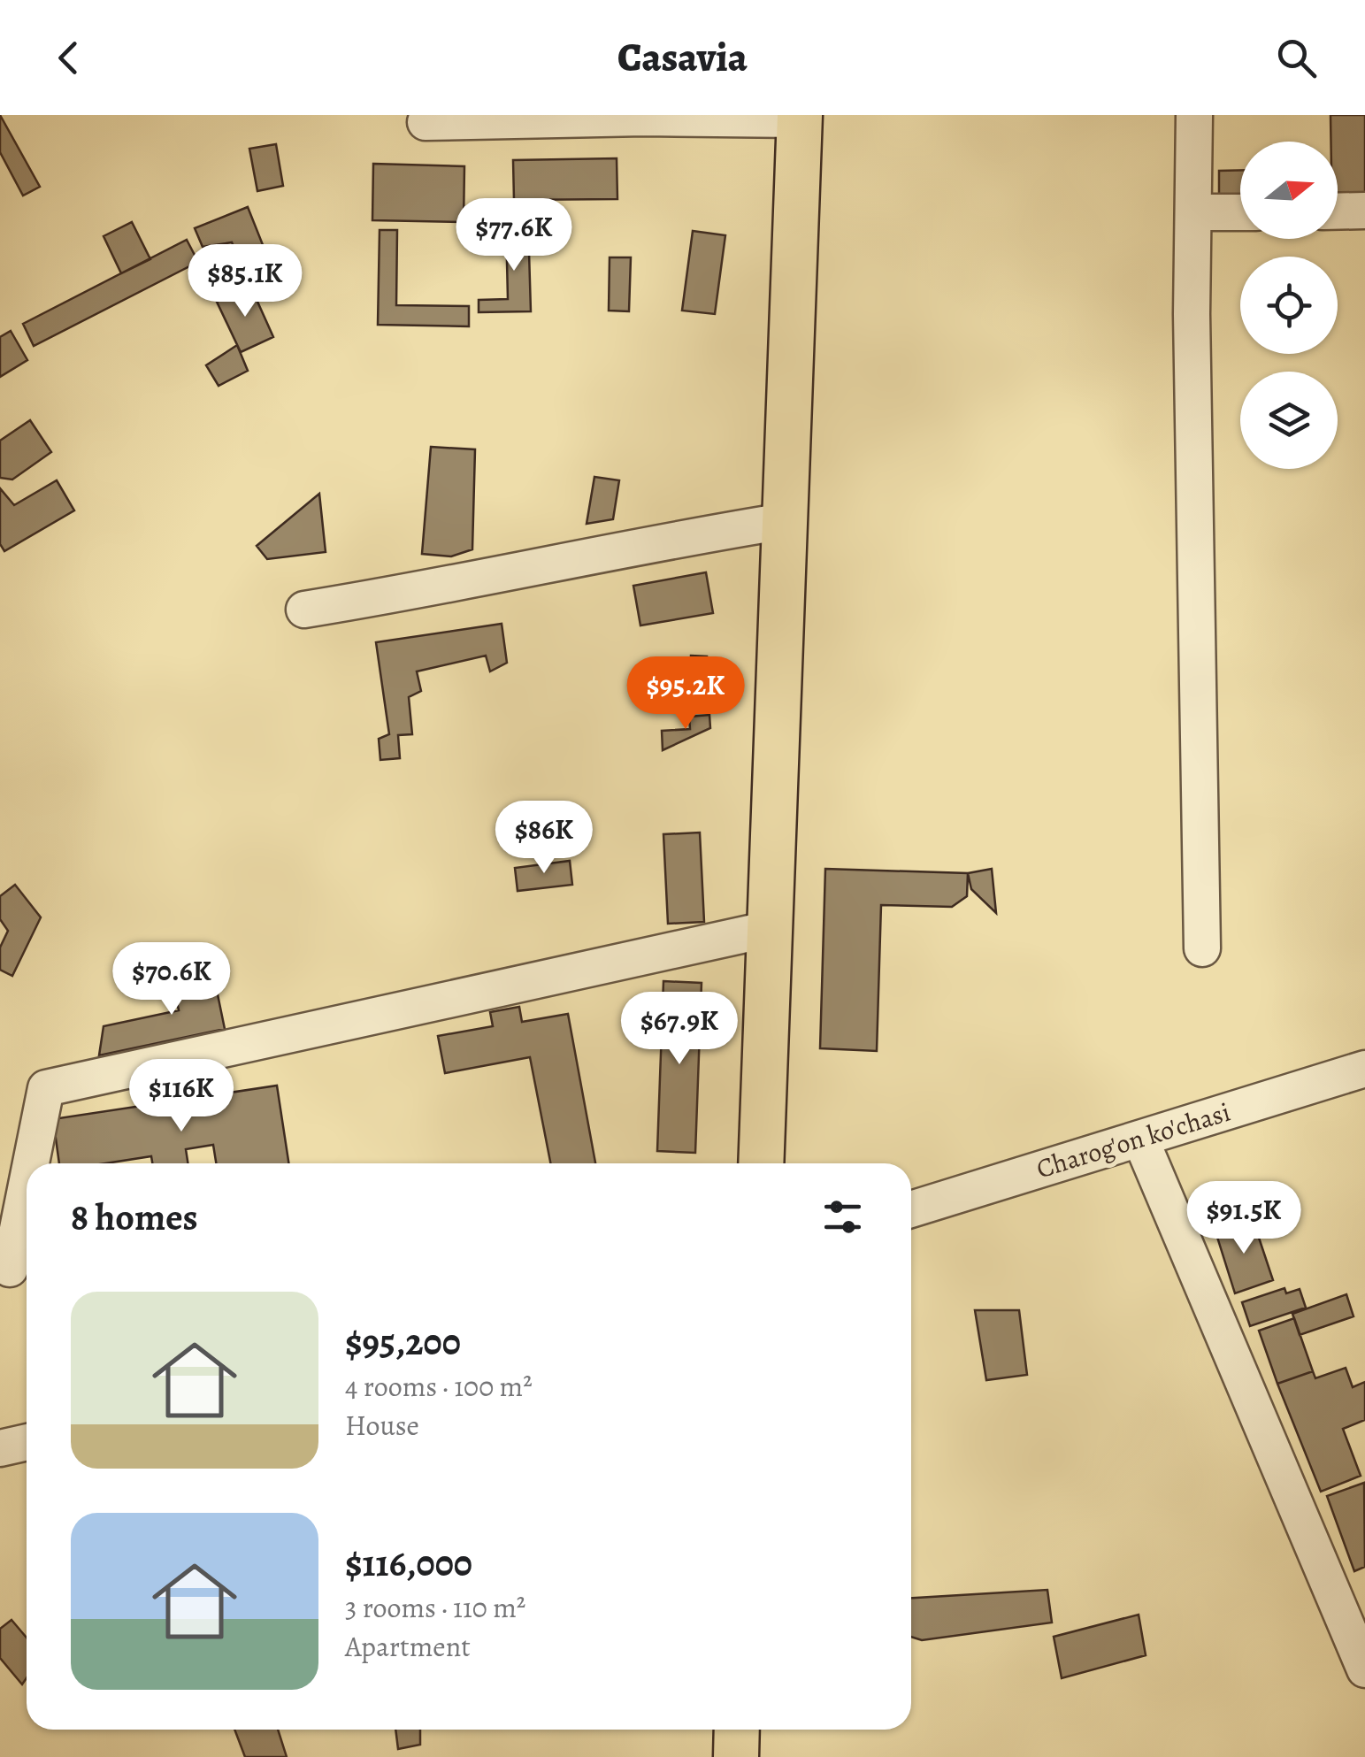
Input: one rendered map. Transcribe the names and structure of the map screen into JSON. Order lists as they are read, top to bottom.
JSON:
{
  "streets": {
    "street": ["Charog'on ko'chasi"]
  },
  "north": "right",
  "page": {
    "header": "Casavia",
    "price": [
      "$77.6K",
      "$85.1K",
      "$95.2K",
      "$86K",
      "$70.6K",
      "$67.9K",
      "$116K",
      "$91.5K"
    ],
    "heading": "8 homes",
    "list": [
      {
        "name": "$95,200",
        "note": "4 rooms · 100 m² · House"
      },
      {
        "name": "$116,000",
        "note": "3 rooms · 110 m² · Apartment"
      }
    ]
  }
}
